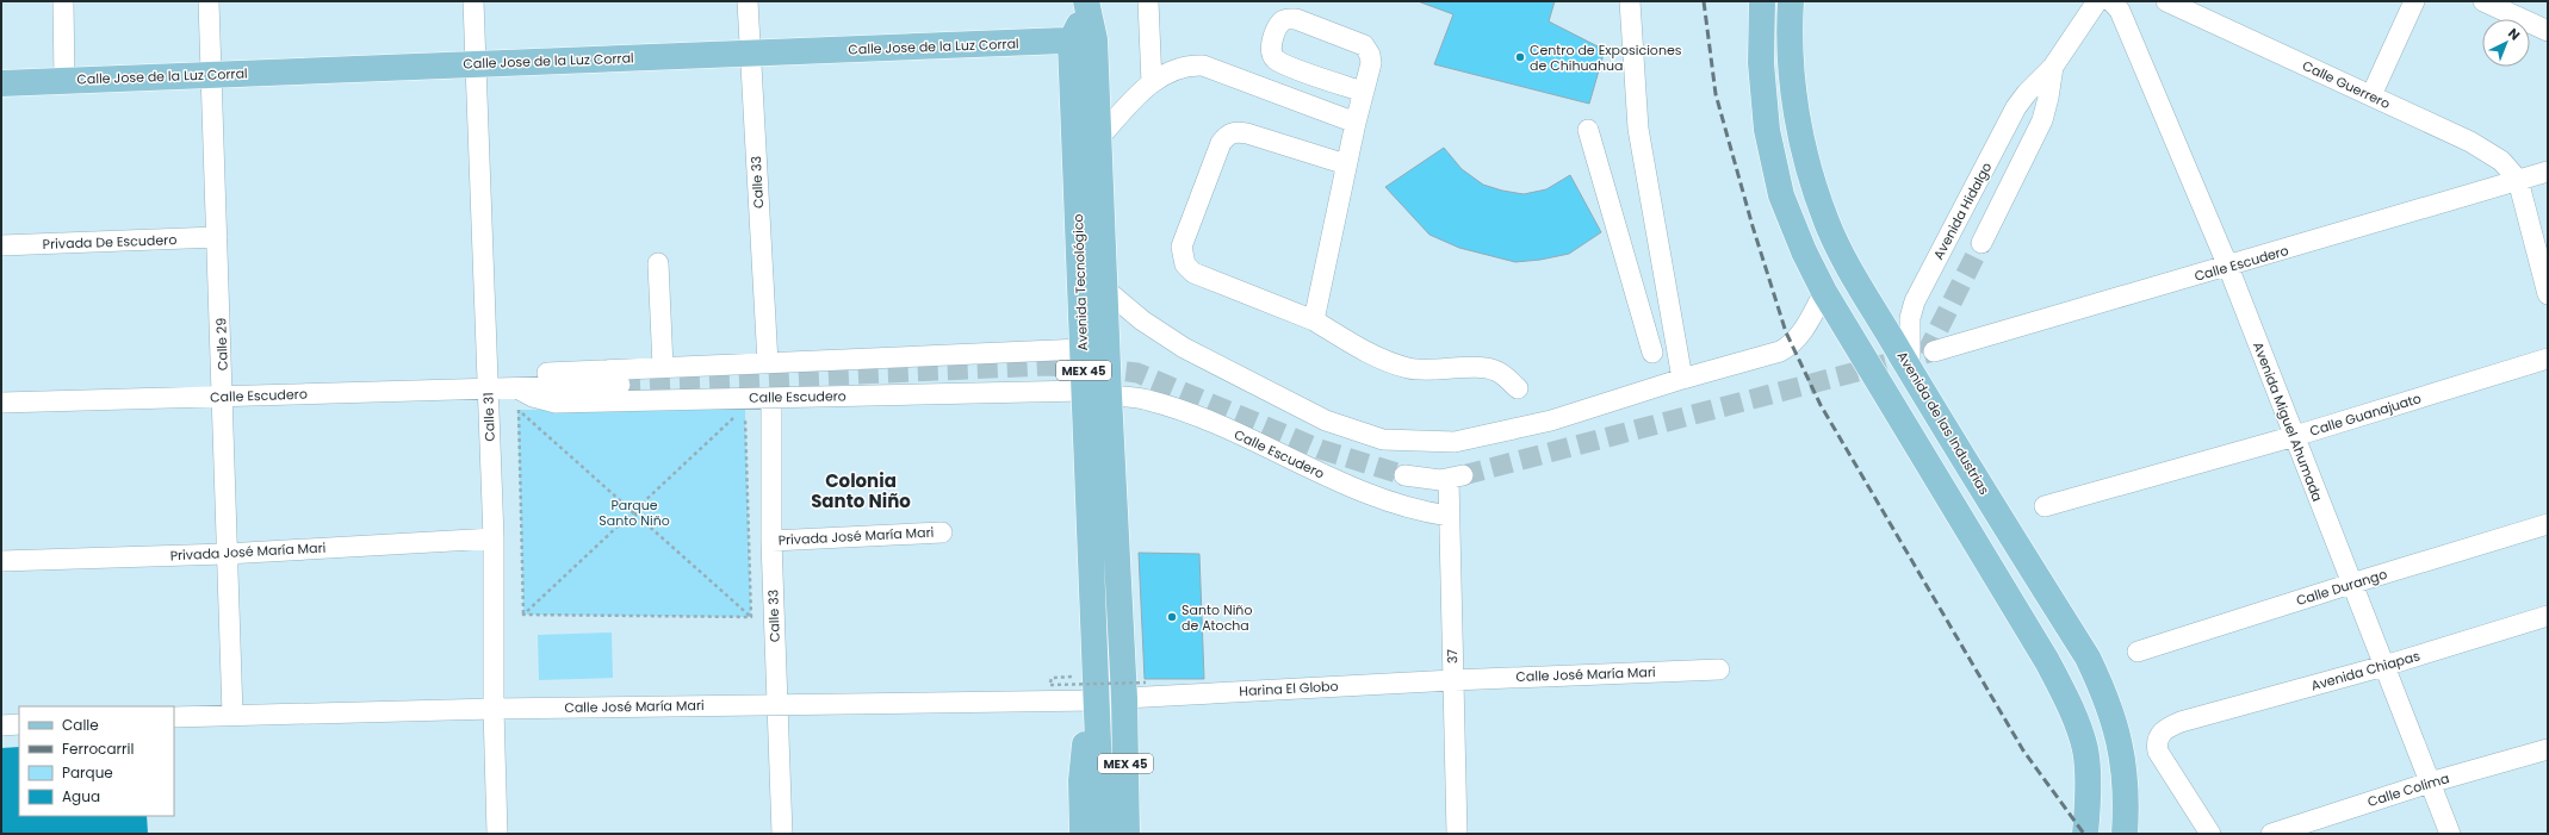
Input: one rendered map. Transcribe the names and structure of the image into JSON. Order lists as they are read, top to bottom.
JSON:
{
  "streets": {
    "main road": [
      "Calle Jose de la Luz Corral",
      "Avenida Tecnológico",
      "MEX 45",
      "Avenida de las Industrias"
    ],
    "street": [
      "Calle Guerrero",
      "Calle 33",
      "Avenida Hidalgo",
      "Privada De Escudero",
      "Calle Escudero",
      "Calle 29",
      "Calle Guanajuato",
      "Calle 31",
      "Avenida Miguel Ahumada",
      "Privada José María Mari",
      "Calle Durango",
      "37",
      "Avenida Chiapas",
      "Calle José María Mari",
      "Harina El Globo",
      "Calle Colima"
    ]
  },
  "crossings": [
    ["Calle Jose de la Luz Corral", "Calle 33"],
    ["Calle Jose de la Luz Corral", "Avenida Tecnológico"],
    ["Calle Jose de la Luz Corral", "Calle 29"],
    ["Calle Jose de la Luz Corral", "Calle 31"],
    ["Calle Guerrero", "Calle Escudero"],
    ["Calle 33", "Calle Escudero"],
    ["Calle 33", "Privada José María Mari"],
    ["Calle 33", "Calle José María Mari"],
    ["Avenida Hidalgo", "Avenida de las Industrias"],
    ["Privada De Escudero", "Calle 29"],
    ["Calle Escudero", "Avenida Tecnológico"],
    ["Calle Escudero", "Calle 29"],
    ["Calle Escudero", "Calle 31"],
    ["Calle Escudero", "Avenida Miguel Ahumada"],
    ["Calle Escudero", "37"],
    ["Avenida Tecnológico", "MEX 45"],
    ["Avenida Tecnológico", "Calle José María Mari"],
    ["Avenida Tecnológico", "Harina El Globo"],
    ["Calle 29", "Privada José María Mari"],
    ["Calle 29", "Calle José María Mari"],
    ["MEX 45", "Calle José María Mari"],
    ["Calle Guanajuato", "Avenida Miguel Ahumada"],
    ["Calle 31", "Privada José María Mari"],
    ["Calle 31", "Calle José María Mari"],
    ["Avenida Miguel Ahumada", "Calle Durango"],
    ["Avenida Miguel Ahumada", "Avenida Chiapas"],
    ["Avenida Miguel Ahumada", "Calle Colima"],
    ["37", "Calle José María Mari"],
    ["37", "Harina El Globo"],
    ["Calle José María Mari", "Harina El Globo"]
  ],
  "districts": ["Colonia Santo Niño"],
  "parks": ["Parque Santo Niño"],
  "places": ["Centro de Exposiciones de Chihuahua", "Santo Niño de Atocha"],
  "legend": [
    "Calle",
    "Ferrocarril",
    "Parque",
    "Agua"
  ],
  "north": "top right"
}
